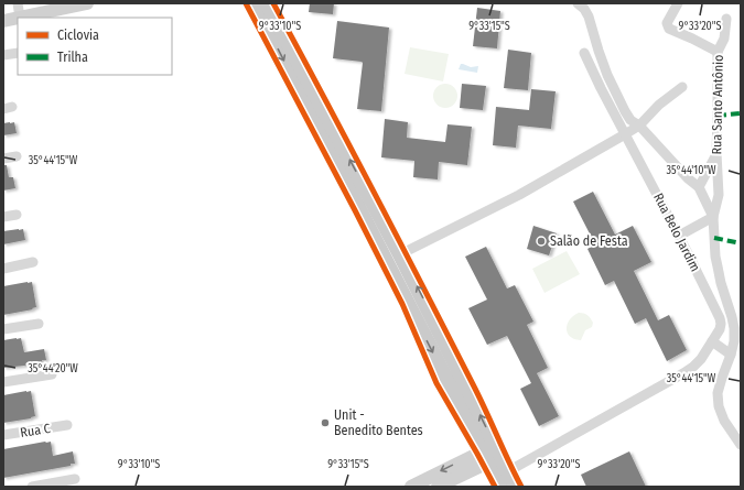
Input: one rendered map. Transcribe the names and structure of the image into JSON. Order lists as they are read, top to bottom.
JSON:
{
  "streets": {
    "street": ["Rua Santo Antônio", "Rua Belo Jardim", "Rua C"]
  },
  "places": ["Salão de Festa", "Unit - Benedito Bentes"],
  "legend": ["Ciclovia", "Trilha"],
  "coordinates": [
    "9°33'10\"S",
    "9°33'15\"S",
    "9°33'20\"S",
    "35°44'15\"W",
    "35°44'10\"W",
    "35°44'20\"W"
  ]
}
